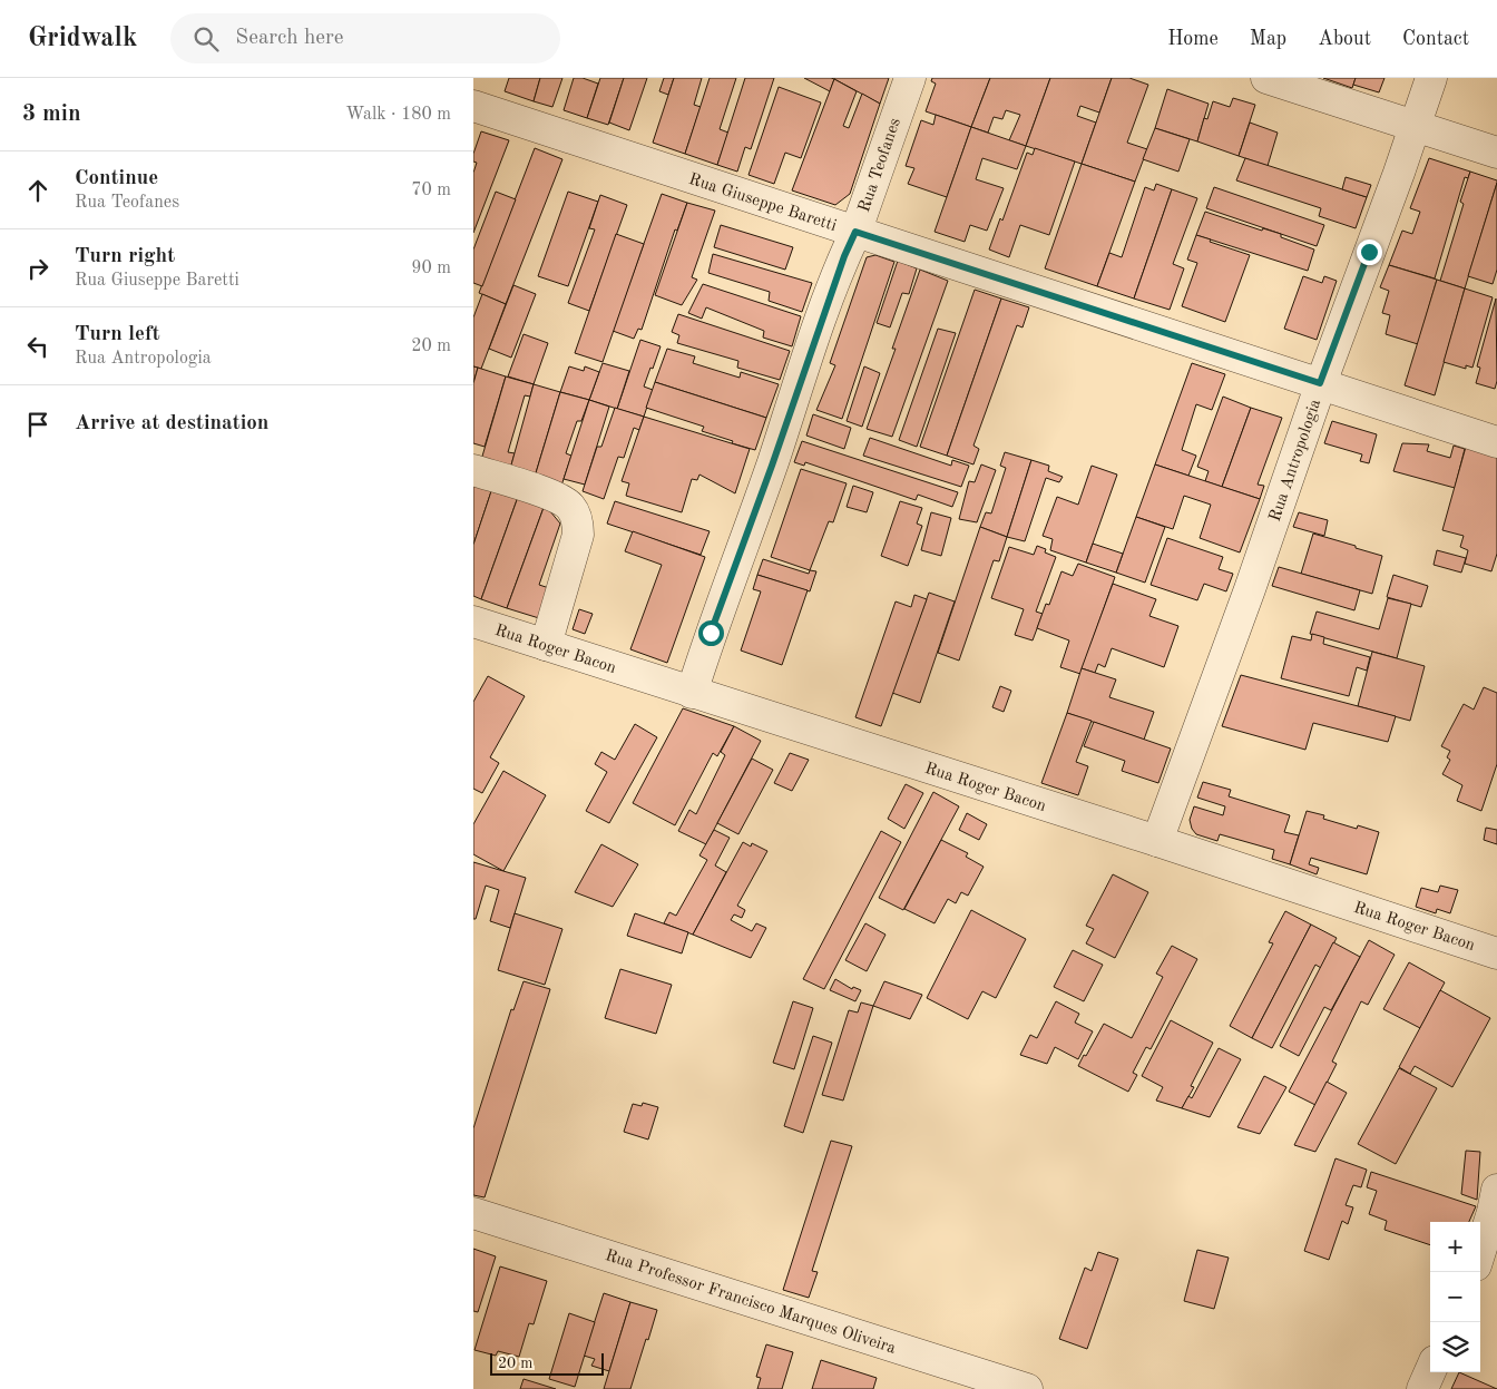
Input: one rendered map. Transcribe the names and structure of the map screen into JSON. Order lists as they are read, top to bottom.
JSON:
{
  "streets": {
    "street": [
      "Rua Teofanes",
      "Rua Giuseppe Baretti",
      "Rua Antropologia",
      "Rua Roger Bacon",
      "Rua Professor Francisco Marques Oliveira"
    ]
  },
  "crossings": [
    ["Rua Teofanes", "Rua Giuseppe Baretti"],
    ["Rua Teofanes", "Rua Roger Bacon"],
    ["Rua Giuseppe Baretti", "Rua Antropologia"],
    ["Rua Antropologia", "Rua Roger Bacon"]
  ],
  "scale_bar": "20 m",
  "page": {
    "header": "Gridwalk",
    "search": "Search here",
    "nav": [
      "Home",
      "Map",
      "About",
      "Contact"
    ],
    "heading": ["3 min", "Walk · 180 m"],
    "list": [
      ["Continue", "Rua Teofanes", "70 m"],
      ["Turn right", "Rua Giuseppe Baretti", "90 m"],
      ["Turn left", "Rua Antropologia", "20 m"],
      "Arrive at destination"
    ],
    "map_buttons": ["+", "−"],
    "scale": "20 m"
  }
}
